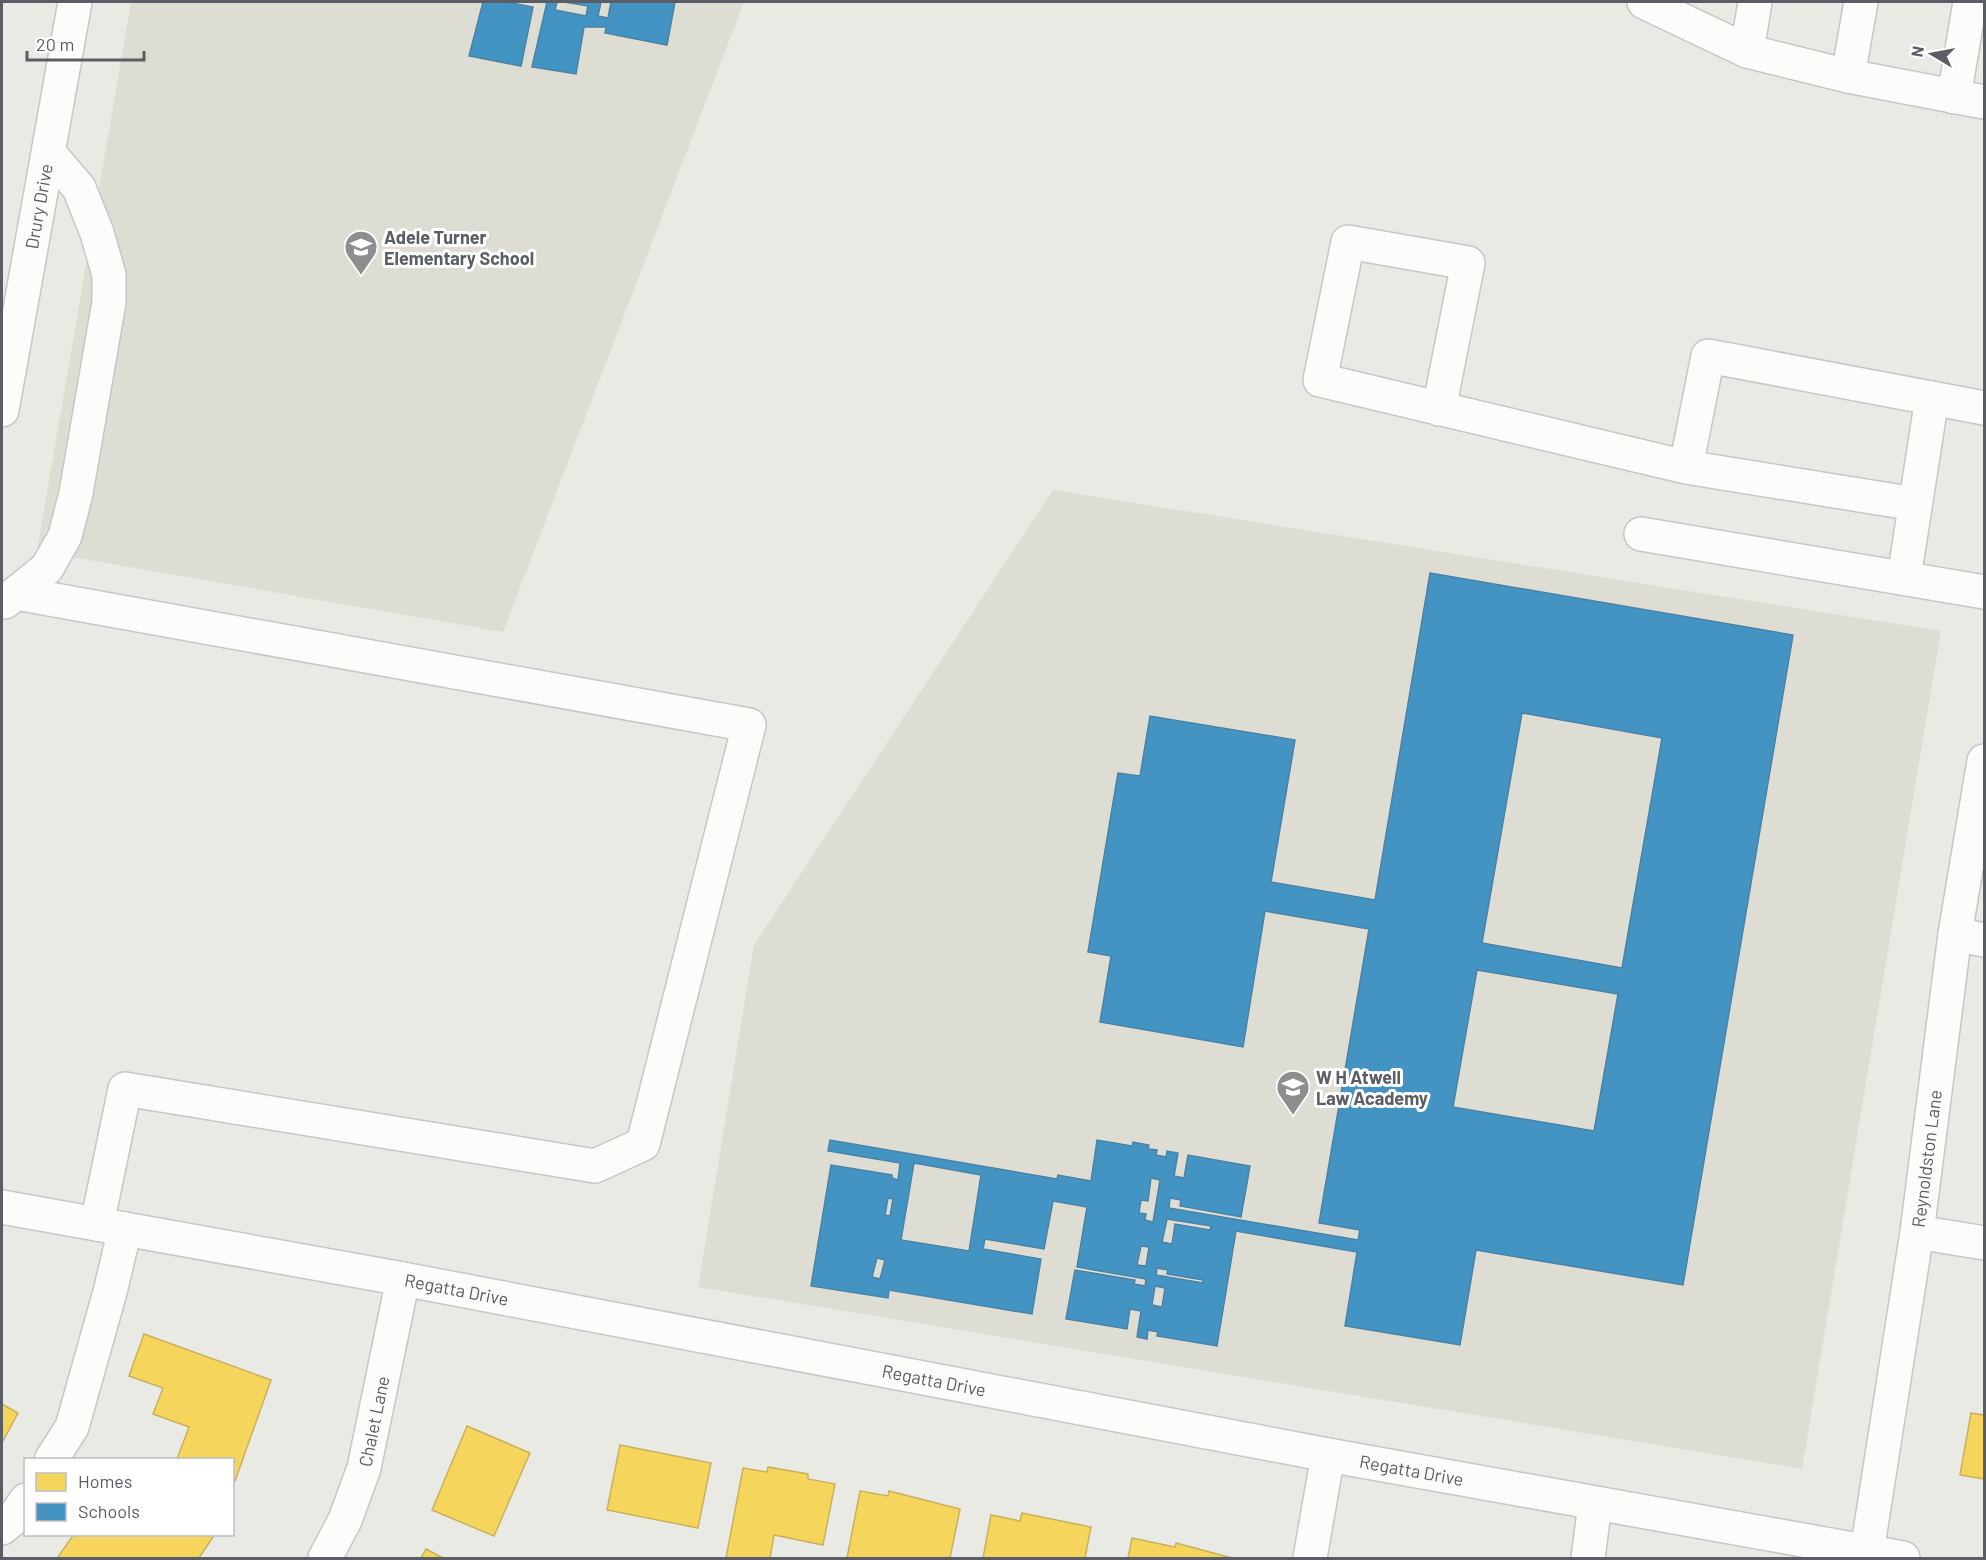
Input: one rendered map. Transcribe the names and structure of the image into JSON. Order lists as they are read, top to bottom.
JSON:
{
  "streets": {
    "street": [
      "Drury Drive",
      "Reynoldston Lane",
      "Regatta Drive",
      "Chalet Lane"
    ]
  },
  "crossings": [
    ["Reynoldston Lane", "Regatta Drive"],
    ["Regatta Drive", "Chalet Lane"]
  ],
  "places": {
    "school or university": ["Adele Turner Elementary School", "W H Atwell Law Academy"]
  },
  "legend": ["Homes", "Schools"],
  "scale_bar": "20 m",
  "north": "left"
}
